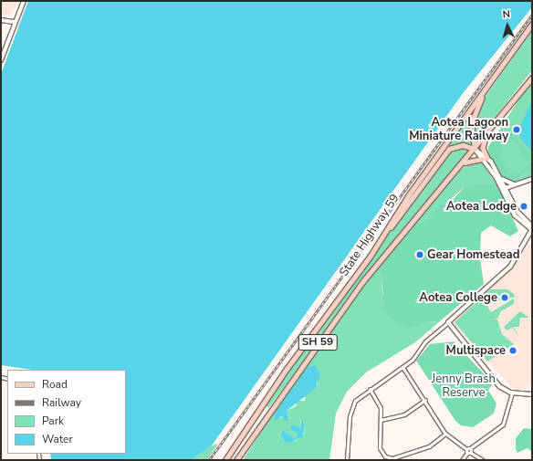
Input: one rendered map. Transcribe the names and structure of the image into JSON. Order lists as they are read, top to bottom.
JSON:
{
  "streets": {
    "main road": ["State Highway 59", "SH 59"]
  },
  "parks": ["Jenny Brash Reserve"],
  "places": [
    "Aotea Lagoon Miniature Railway",
    "Aotea Lodge",
    "Gear Homestead",
    "Aotea College",
    "Multispace"
  ],
  "legend": [
    "Road",
    "Railway",
    "Park",
    "Water"
  ],
  "north": "top"
}
